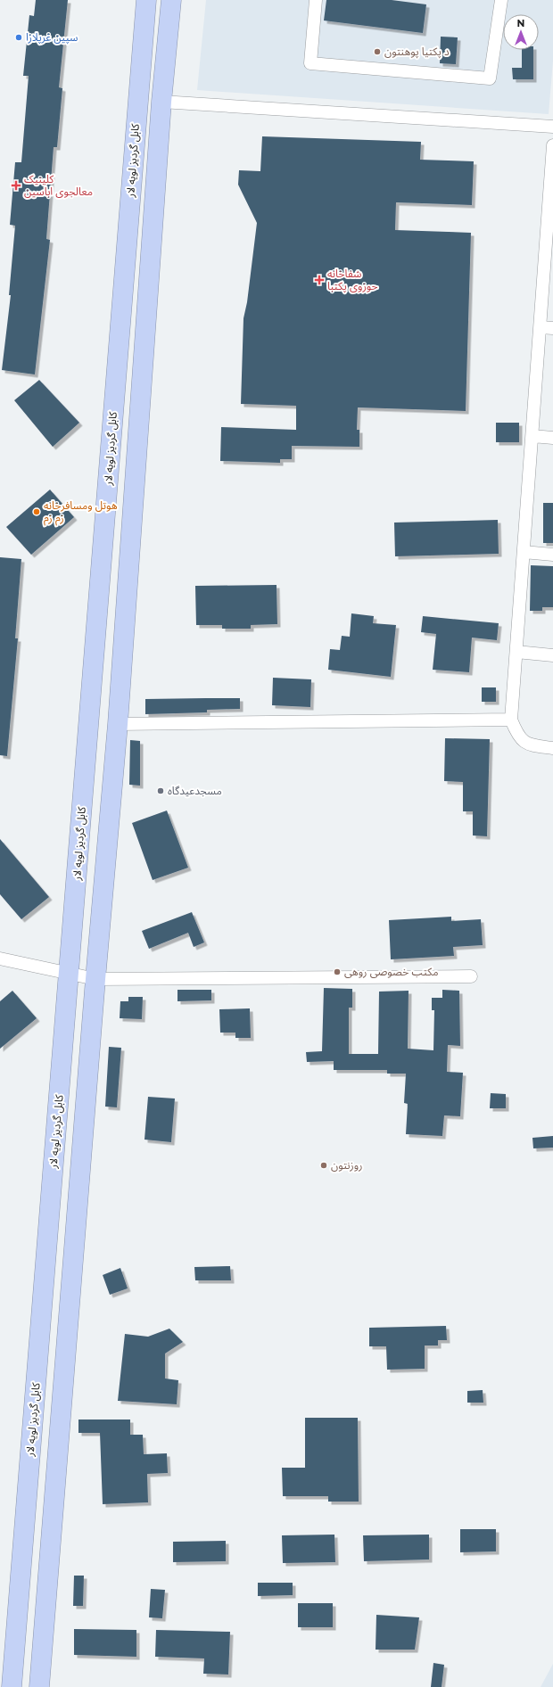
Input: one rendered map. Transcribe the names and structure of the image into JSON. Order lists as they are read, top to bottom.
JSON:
{
  "streets": {
    "highway": ["کابل گردیز لویه لار"]
  },
  "places": {
    "other": [
      "سپین غرپلازا",
      "د پکتیا پوهنتون",
      "هوتل ومسافرخانه زم زم",
      "مسجدعیدگاه",
      "مکتب خصوصی روهی",
      "روزنتون"
    ],
    "health": ["کلینیک معالجوی اباسین", "شفاخانه حوزوی پکتبا"]
  },
  "north": "top"
}
